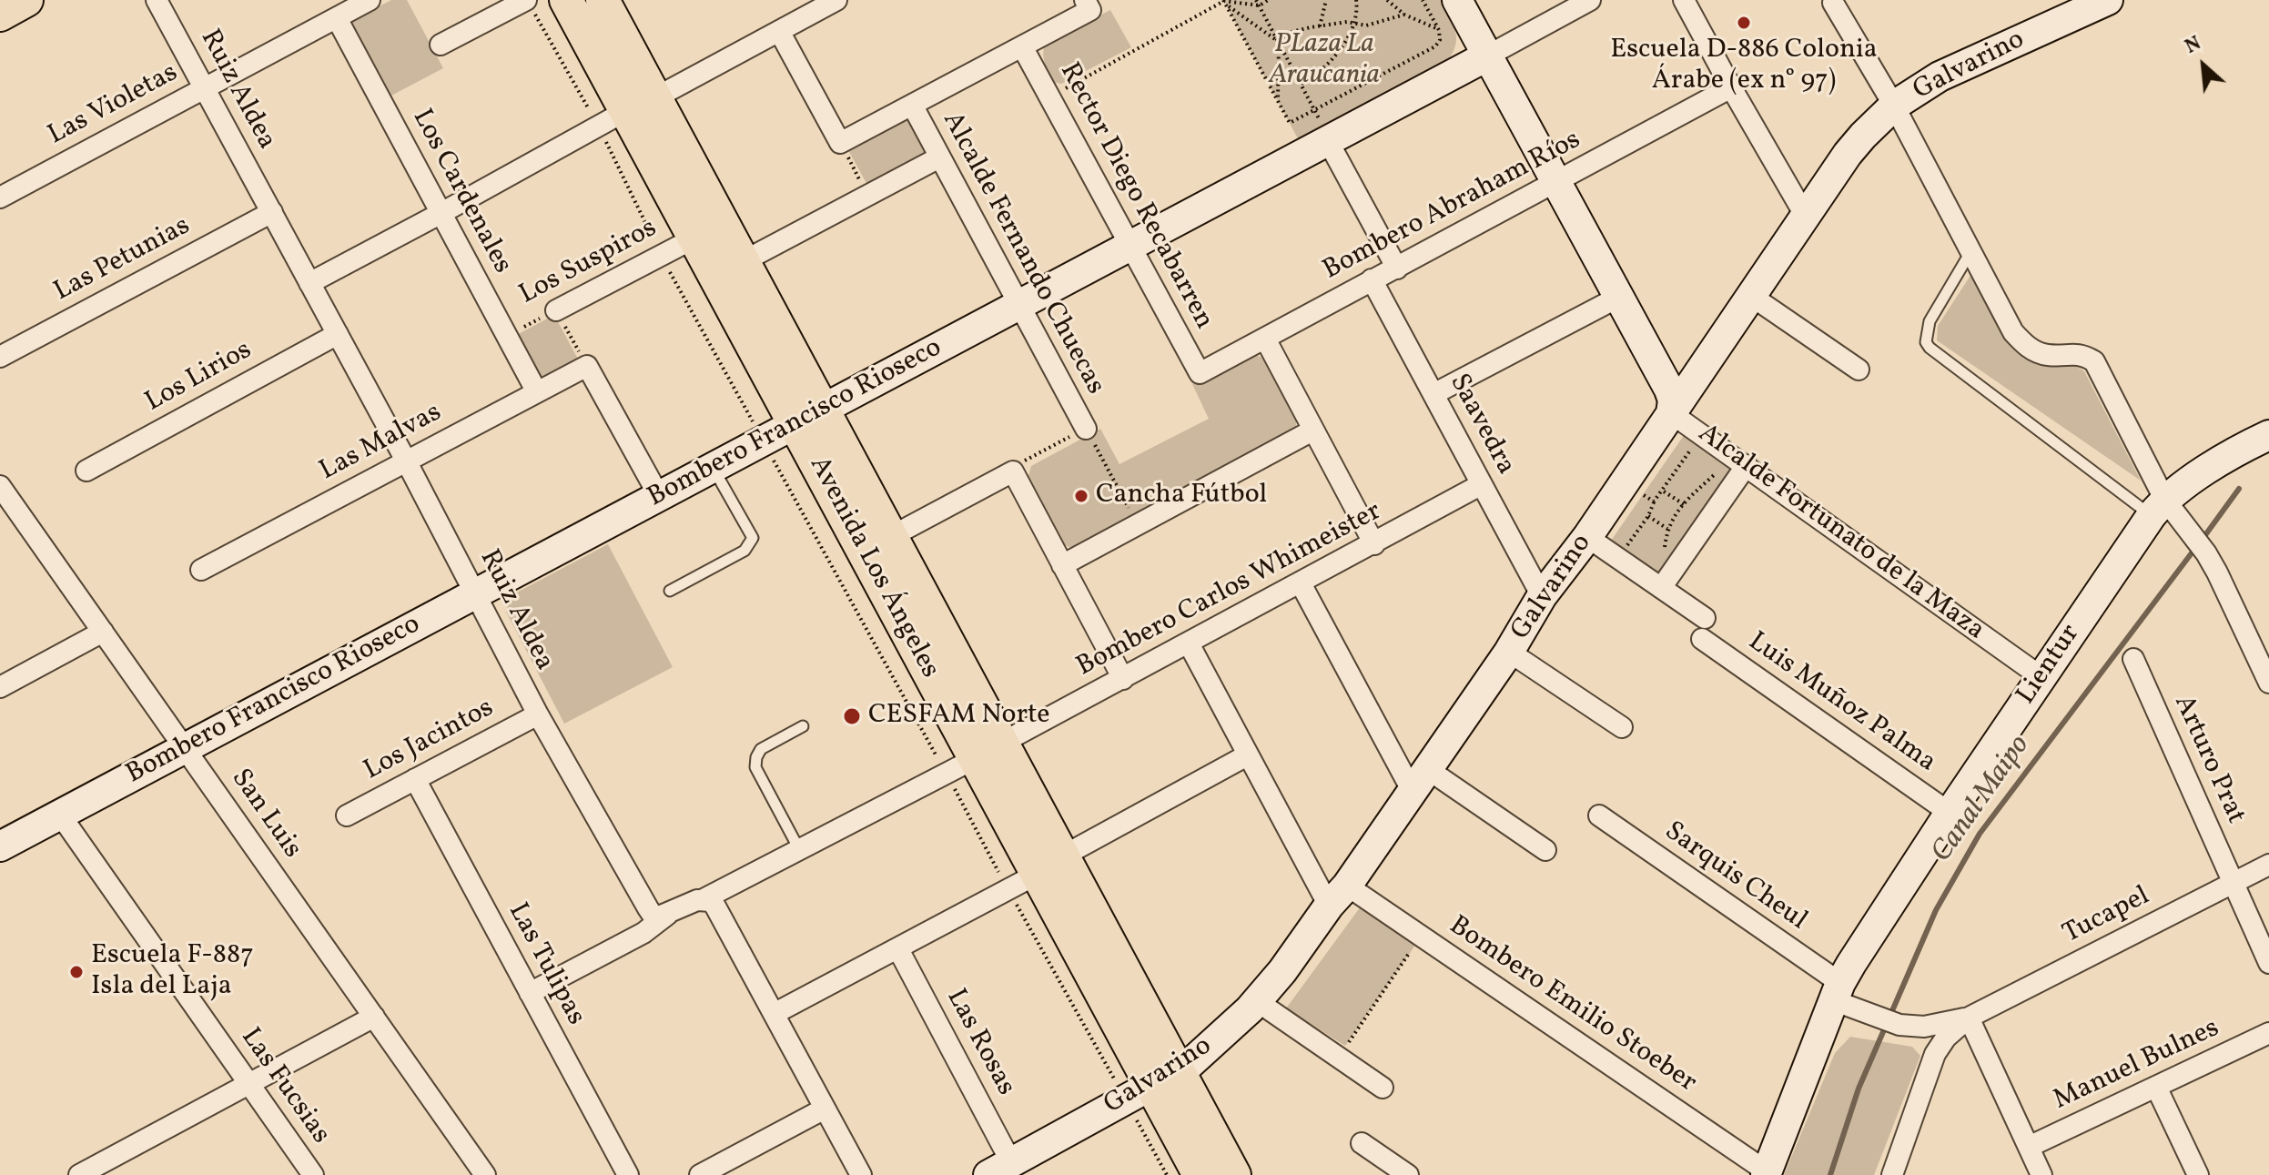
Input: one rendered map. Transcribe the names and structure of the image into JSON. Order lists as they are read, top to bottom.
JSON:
{
  "streets": {
    "main road": [
      "Galvarino",
      "Bombero Francisco Rioseco",
      "Alcalde Fortunato de la Maza",
      "Avenida Los Ángeles",
      "Lientur"
    ],
    "street": [
      "Ruiz Aldea",
      "Las Violetas",
      "Los Cardenales",
      "Rector Diego Recabarren",
      "Bombero Abraham Ríos",
      "Alcalde Fernando Chuecas",
      "Las Petunias",
      "Los Suspiros",
      "Los Lirios",
      "Saavedra",
      "Las Malvas",
      "Bombero Carlos Whimeister",
      "Luis Muñoz Palma",
      "Los Jacintos",
      "Arturo Prat",
      "San Luis",
      "Sarquis Cheul",
      "Tucapel",
      "Las Tulipas",
      "Bombero Emilio Stoeber",
      "Las Rosas",
      "Manuel Bulnes",
      "Las Fucsias"
    ]
  },
  "crossings": [
    ["Galvarino", "Saavedra"],
    ["Galvarino", "Alcalde Fortunato de la Maza"],
    ["Galvarino", "Avenida Los Ángeles"],
    ["Galvarino", "Luis Muñoz Palma"],
    ["Galvarino", "Bombero Emilio Stoeber"],
    ["Galvarino", "Las Rosas"],
    ["Ruiz Aldea", "Las Violetas"],
    ["Ruiz Aldea", "Las Petunias"],
    ["Ruiz Aldea", "Los Lirios"],
    ["Ruiz Aldea", "Bombero Francisco Rioseco"],
    ["Ruiz Aldea", "Las Malvas"],
    ["Ruiz Aldea", "Los Jacintos"],
    ["Las Violetas", "Los Cardenales"],
    ["Los Cardenales", "Los Suspiros"],
    ["Los Cardenales", "Las Malvas"],
    ["Rector Diego Recabarren", "Bombero Abraham Ríos"],
    ["Rector Diego Recabarren", "Bombero Francisco Rioseco"],
    ["Bombero Abraham Ríos", "Saavedra"],
    ["Bombero Abraham Ríos", "Alcalde Fortunato de la Maza"],
    ["Alcalde Fernando Chuecas", "Bombero Francisco Rioseco"],
    ["Los Suspiros", "Avenida Los Ángeles"],
    ["Bombero Francisco Rioseco", "Alcalde Fortunato de la Maza"],
    ["Bombero Francisco Rioseco", "Avenida Los Ángeles"],
    ["Bombero Francisco Rioseco", "San Luis"],
    ["Bombero Francisco Rioseco", "Las Fucsias"],
    ["Saavedra", "Bombero Carlos Whimeister"],
    ["Alcalde Fortunato de la Maza", "Lientur"],
    ["Avenida Los Ángeles", "Bombero Carlos Whimeister"],
    ["Bombero Carlos Whimeister", "Bombero Emilio Stoeber"],
    ["Lientur", "Luis Muñoz Palma"],
    ["Lientur", "Sarquis Cheul"],
    ["Lientur", "Tucapel"],
    ["Lientur", "Bombero Emilio Stoeber"],
    ["Los Jacintos", "Las Tulipas"],
    ["Arturo Prat", "Tucapel"],
    ["Sarquis Cheul", "Tucapel"]
  ],
  "water": ["Canal Maipo"],
  "parks": ["PLaza La Araucania"],
  "places": [
    "Escuela D-886 Colonia Árabe (ex n° 97)",
    "Cancha Fútbol",
    "CESFAM Norte",
    "Escuela F-887 Isla del Laja"
  ],
  "north": "top left"
}
